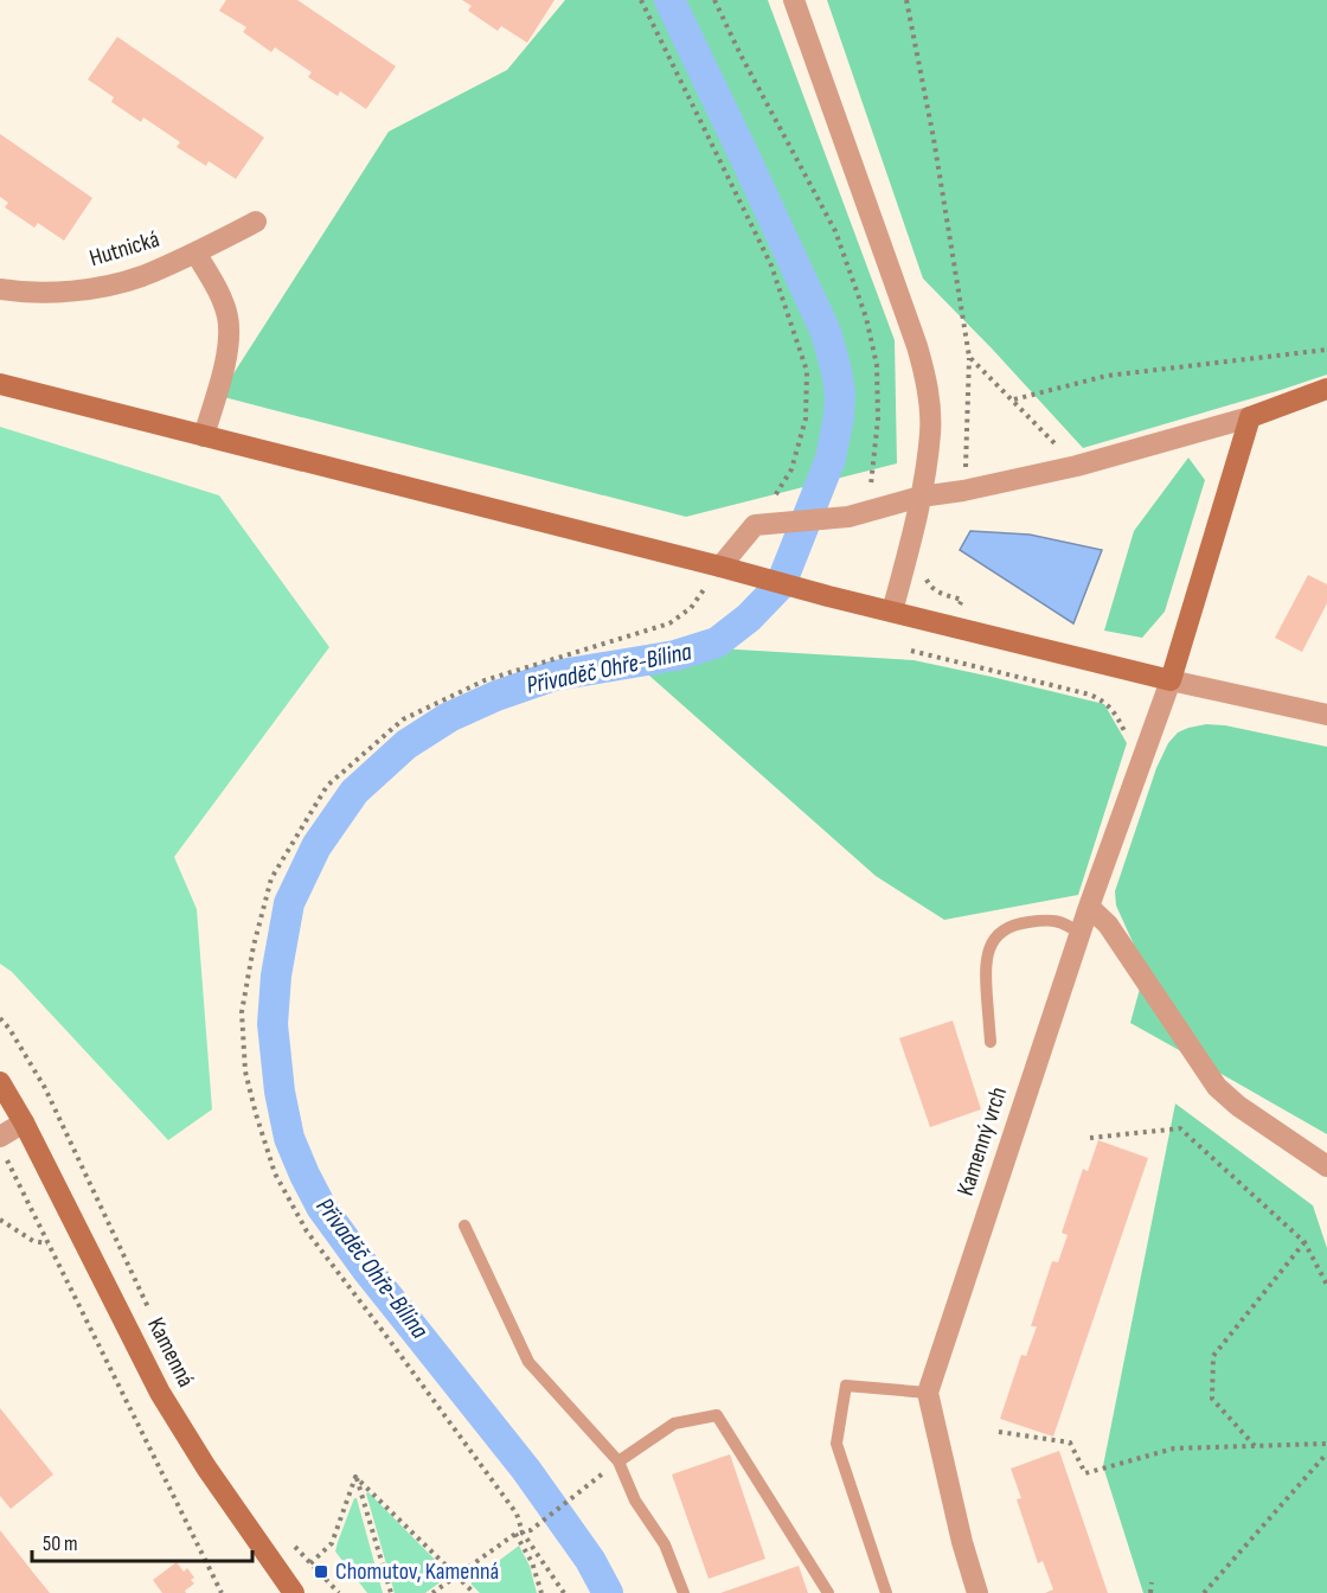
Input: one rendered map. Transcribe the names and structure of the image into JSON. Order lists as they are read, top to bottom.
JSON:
{
  "streets": {
    "street": ["Hutnická", "Kamenný vrch", "Kamenná"]
  },
  "water": ["Přivaděč Ohře-Bílina"],
  "places": {
    "transit": ["Chomutov, Kamenná"]
  },
  "scale_bar": "50 m"
}
